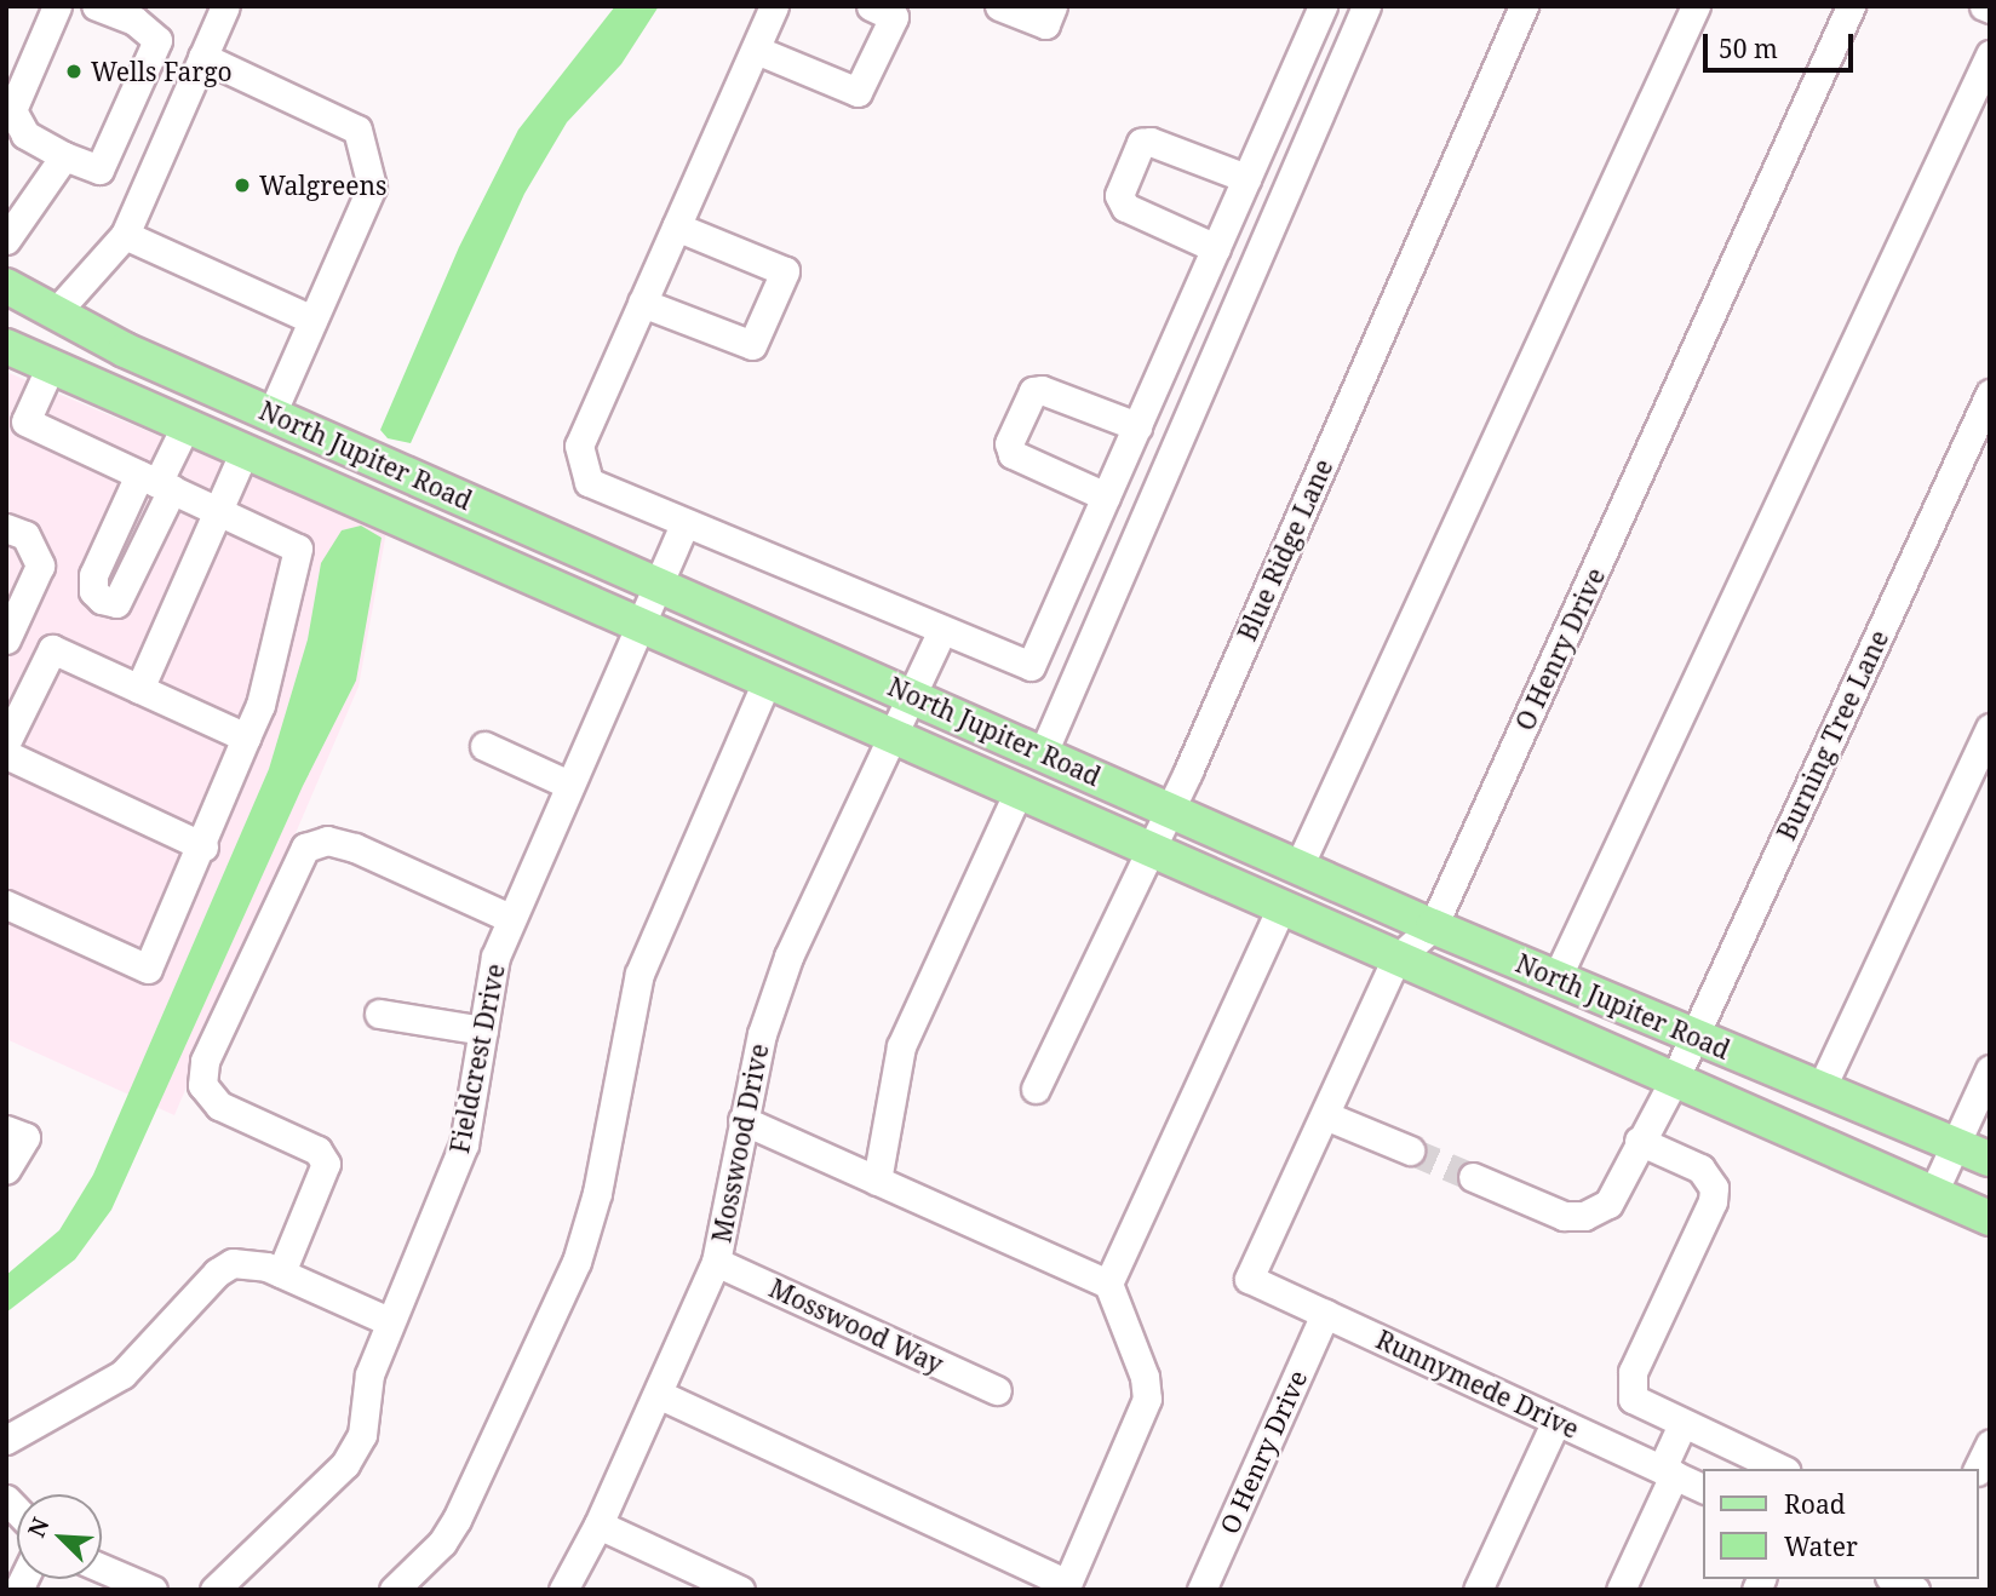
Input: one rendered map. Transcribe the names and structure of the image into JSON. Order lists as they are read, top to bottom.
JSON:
{
  "streets": {
    "main road": ["North Jupiter Road"],
    "street": [
      "Blue Ridge Lane",
      "O Henry Drive",
      "Burning Tree Lane",
      "Fieldcrest Drive",
      "Mosswood Drive",
      "Mosswood Way",
      "Runnymede Drive"
    ]
  },
  "crossings": [
    ["North Jupiter Road", "Blue Ridge Lane"],
    ["North Jupiter Road", "O Henry Drive"],
    ["North Jupiter Road", "Burning Tree Lane"],
    ["North Jupiter Road", "Fieldcrest Drive"],
    ["North Jupiter Road", "Mosswood Drive"],
    ["O Henry Drive", "Runnymede Drive"],
    ["Mosswood Drive", "Mosswood Way"]
  ],
  "places": ["Wells Fargo", "Walgreens"],
  "legend": ["Road", "Water"],
  "scale_bar": "50 m",
  "north": "top left"
}
